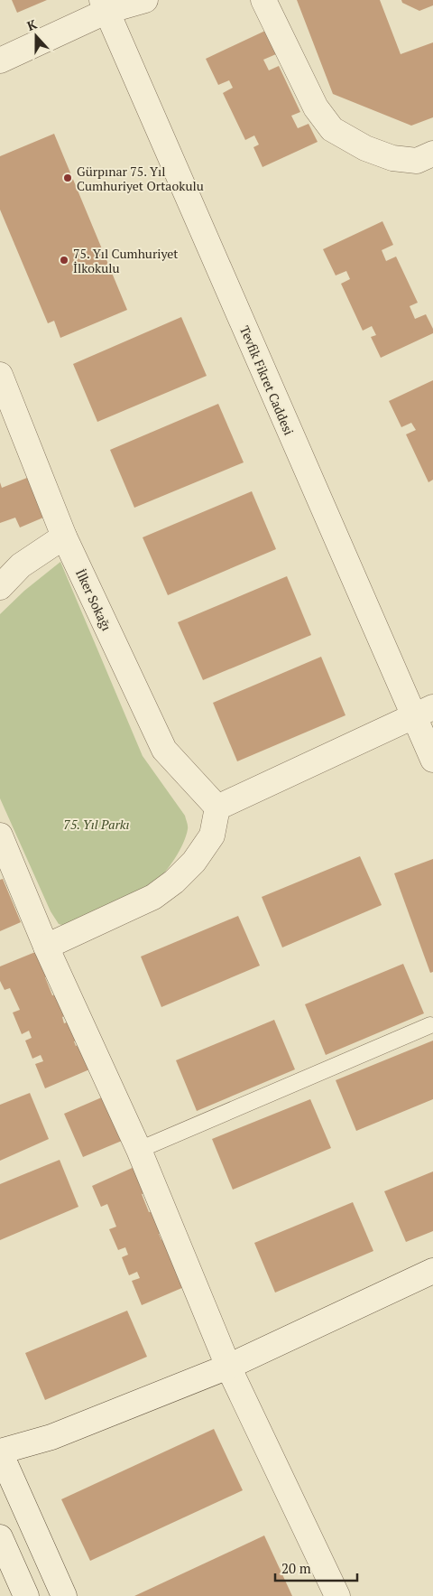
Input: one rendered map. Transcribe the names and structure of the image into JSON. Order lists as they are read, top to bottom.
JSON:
{
  "streets": {
    "street": ["Tevfik Fikret Caddesi", "İlker Sokağı"]
  },
  "parks": ["75. Yıl Parkı"],
  "places": ["Gürpınar 75. Yıl Cumhuriyet Ortaokulu", "75. Yıl Cumhuriyet İlkokulu"],
  "scale_bar": "20 m",
  "north": "top"
}
